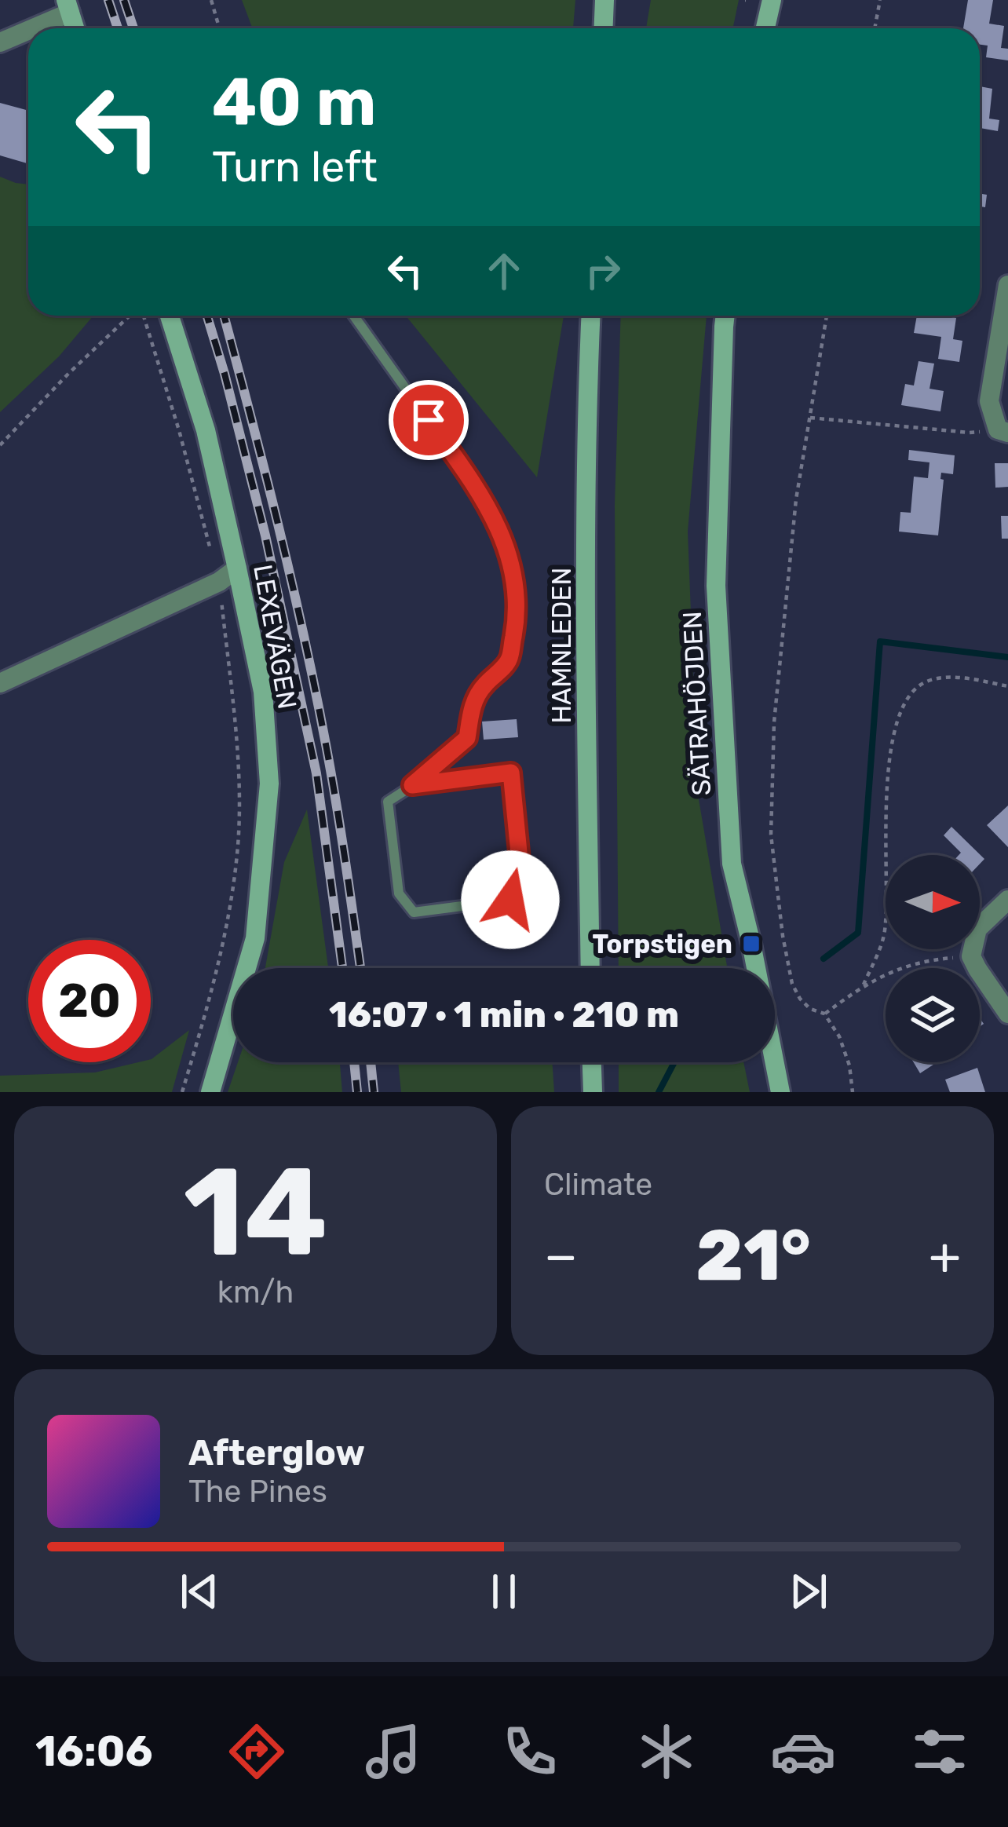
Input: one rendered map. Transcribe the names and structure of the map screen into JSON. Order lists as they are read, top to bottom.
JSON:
{
  "streets": {
    "street": ["LEXEVÄGEN", "HAMNLEDEN", "SÄTRAHÖJDEN"]
  },
  "places": {
    "transit": ["Torpstigen"]
  },
  "north": "right",
  "page": {
    "turn": ["40 m", "Turn left"],
    "limit": "20",
    "trip": "16:07 · 1 min · 210 m",
    "tile": [
      ["14", "km/h"],
      "Climate"
    ],
    "heat": ["−", "21°", "+"],
    "song": ["Afterglow", "The Pines"],
    "tabs": "16:06"
  }
}
